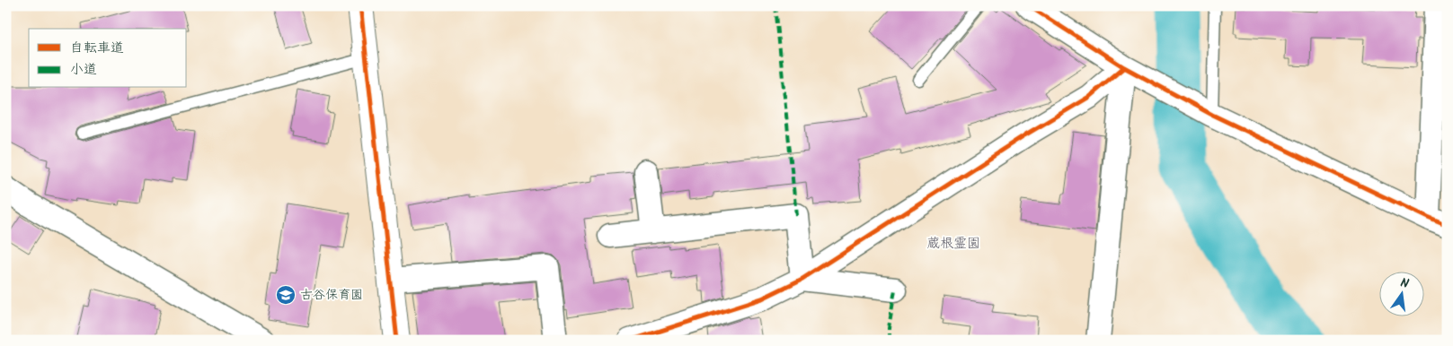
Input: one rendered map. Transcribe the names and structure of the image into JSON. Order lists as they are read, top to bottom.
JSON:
{
  "districts": ["蔵根霊園"],
  "places": {
    "school or university": ["古谷保育園"]
  },
  "legend": ["自転車道", "小道"],
  "north": "top"
}
